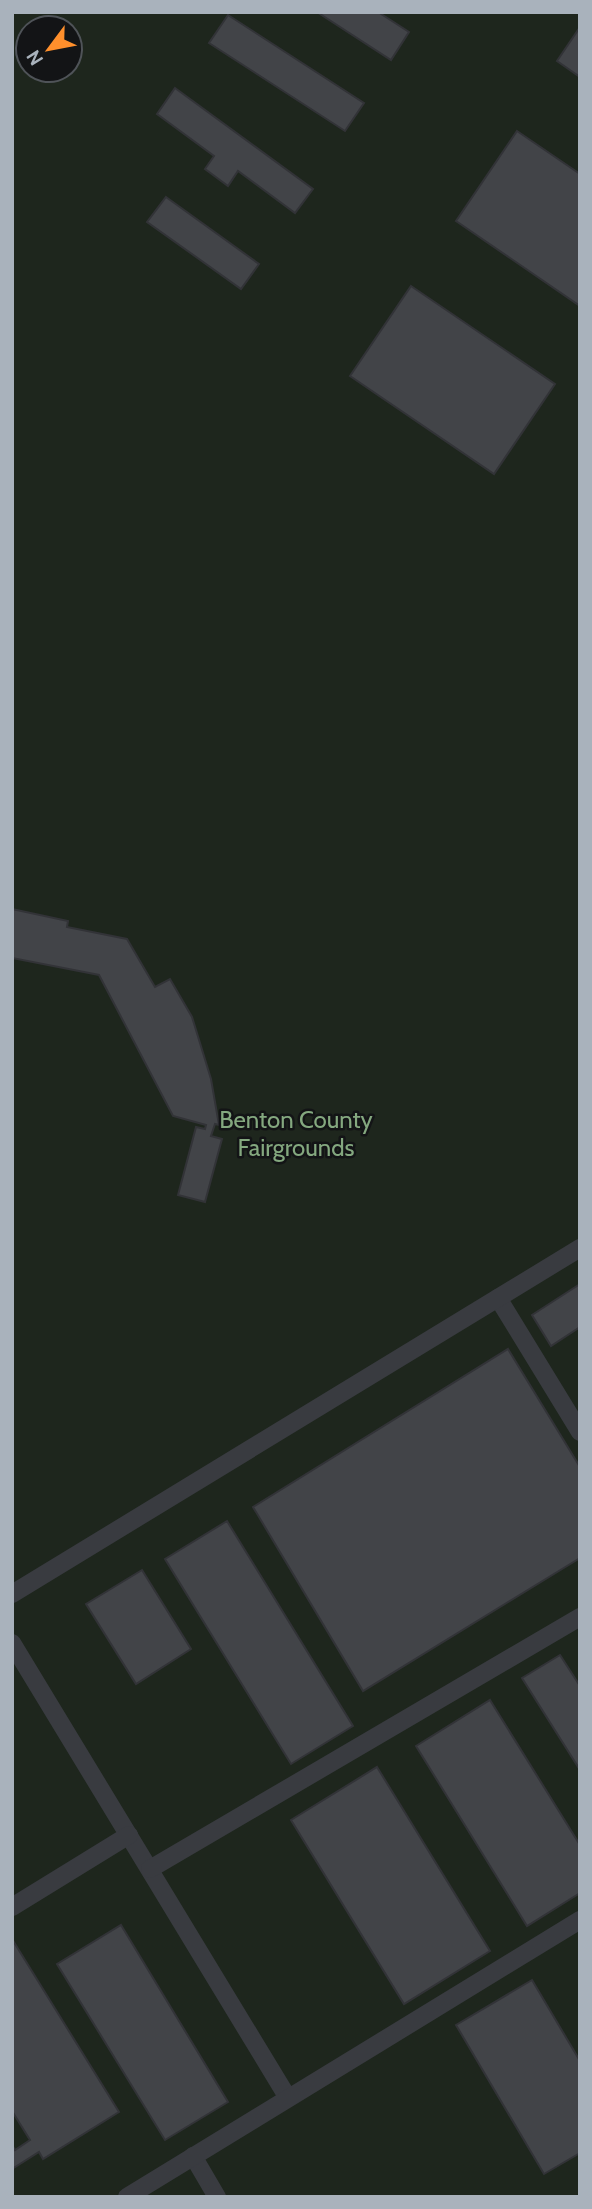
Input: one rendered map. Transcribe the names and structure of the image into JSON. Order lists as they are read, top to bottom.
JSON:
{
  "parks": ["Benton County Fairgrounds"],
  "north": "bottom left"
}
